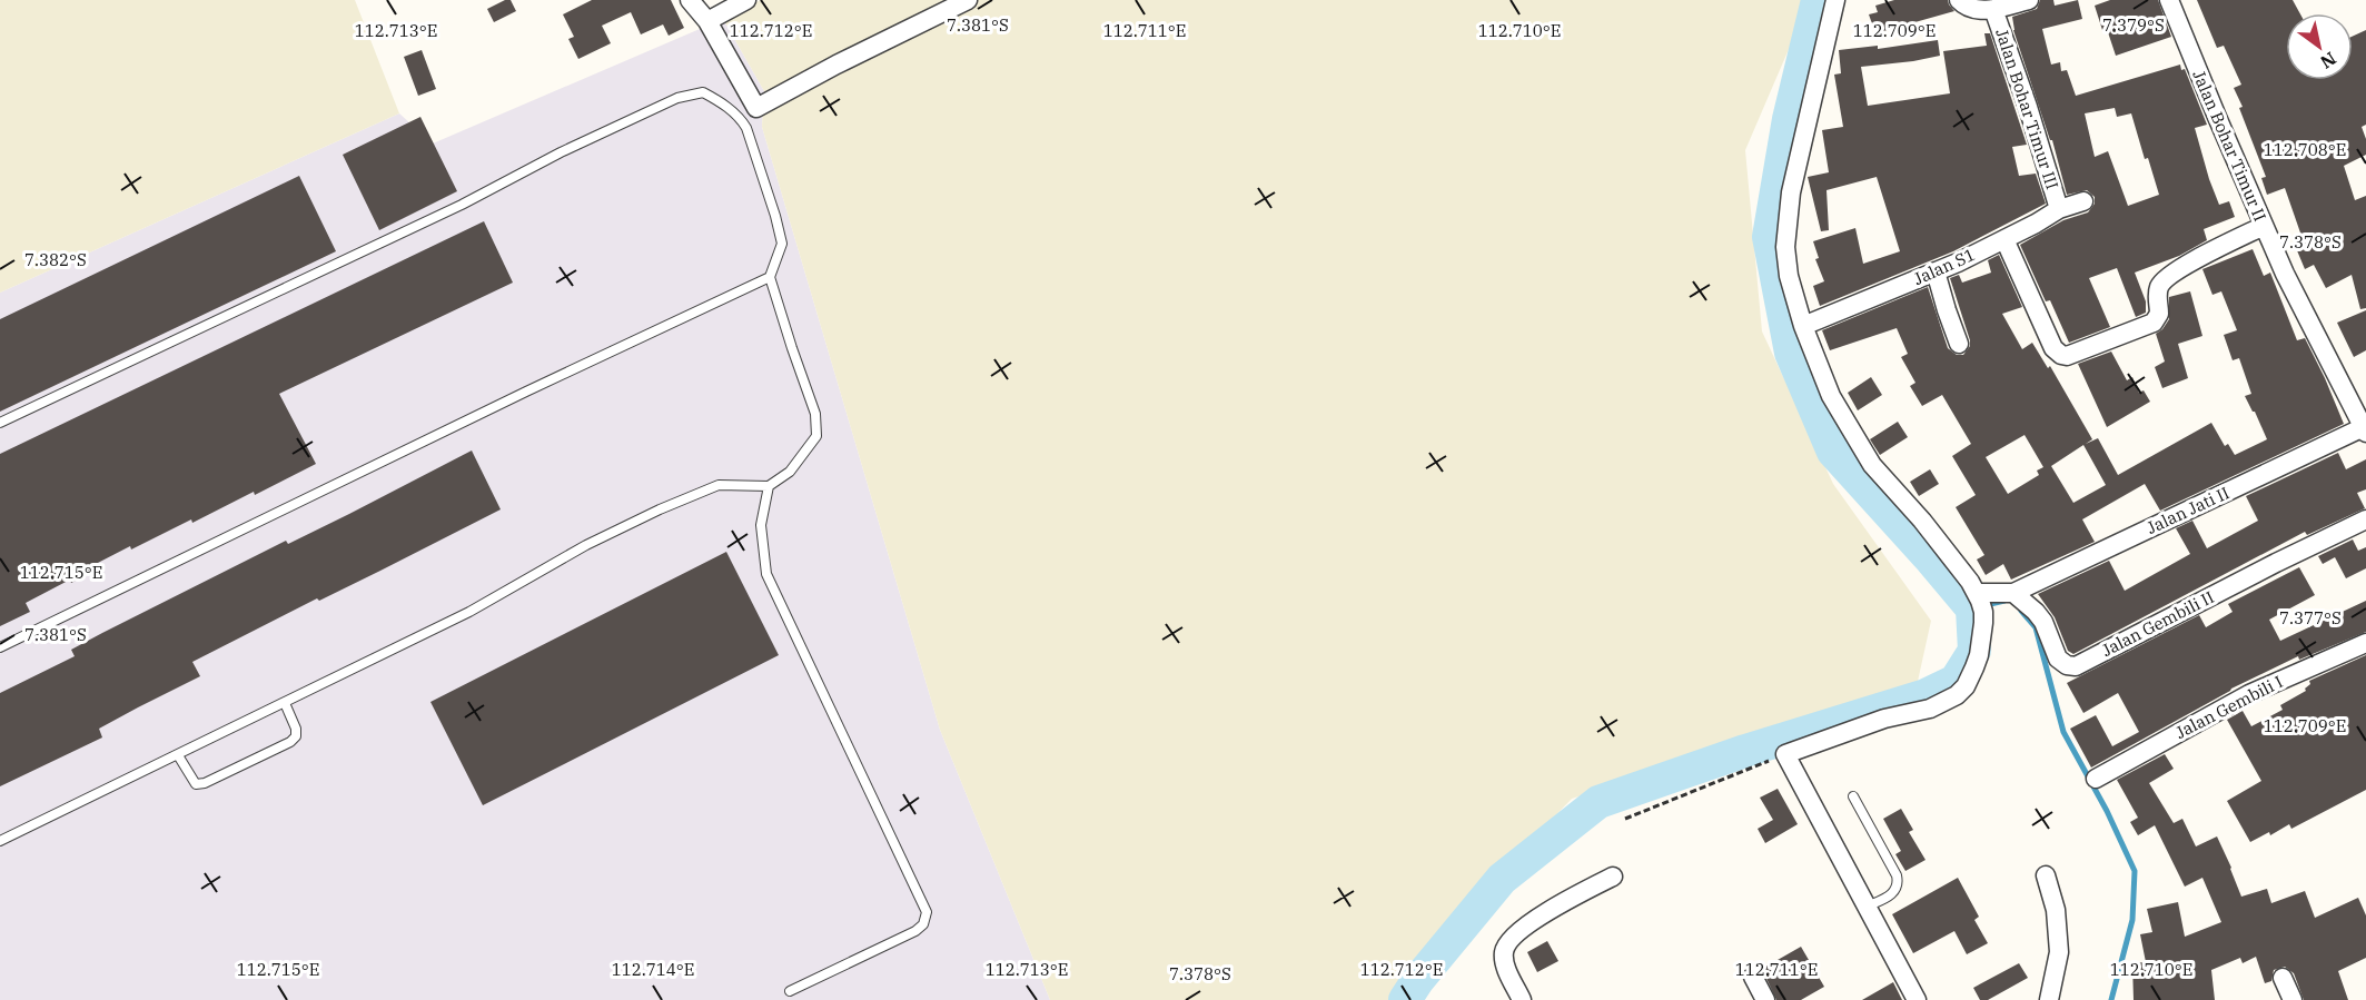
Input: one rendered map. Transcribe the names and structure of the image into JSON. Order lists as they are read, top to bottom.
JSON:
{
  "streets": {
    "street": [
      "Jalan Bohar Timur III",
      "Jalan Bohar Timur II",
      "Jalan S1",
      "Jalan Jati II",
      "Jalan Gembili II",
      "Jalan Gembili I"
    ]
  },
  "crossings": [
    ["Jalan Bohar Timur III", "Jalan S1"],
    ["Jalan Bohar Timur II", "Jalan Jati II"],
    ["Jalan Jati II", "Jalan Gembili II"]
  ],
  "north": "bottom right",
  "coordinates": [
    "7.381°S",
    "7.379°S",
    "112.713°E",
    "112.712°E",
    "112.709°E",
    "112.711°E",
    "112.710°E",
    "112.708°E",
    "7.378°S",
    "7.382°S",
    "112.715°E",
    "7.377°S",
    "112.714°E"
  ]
}
